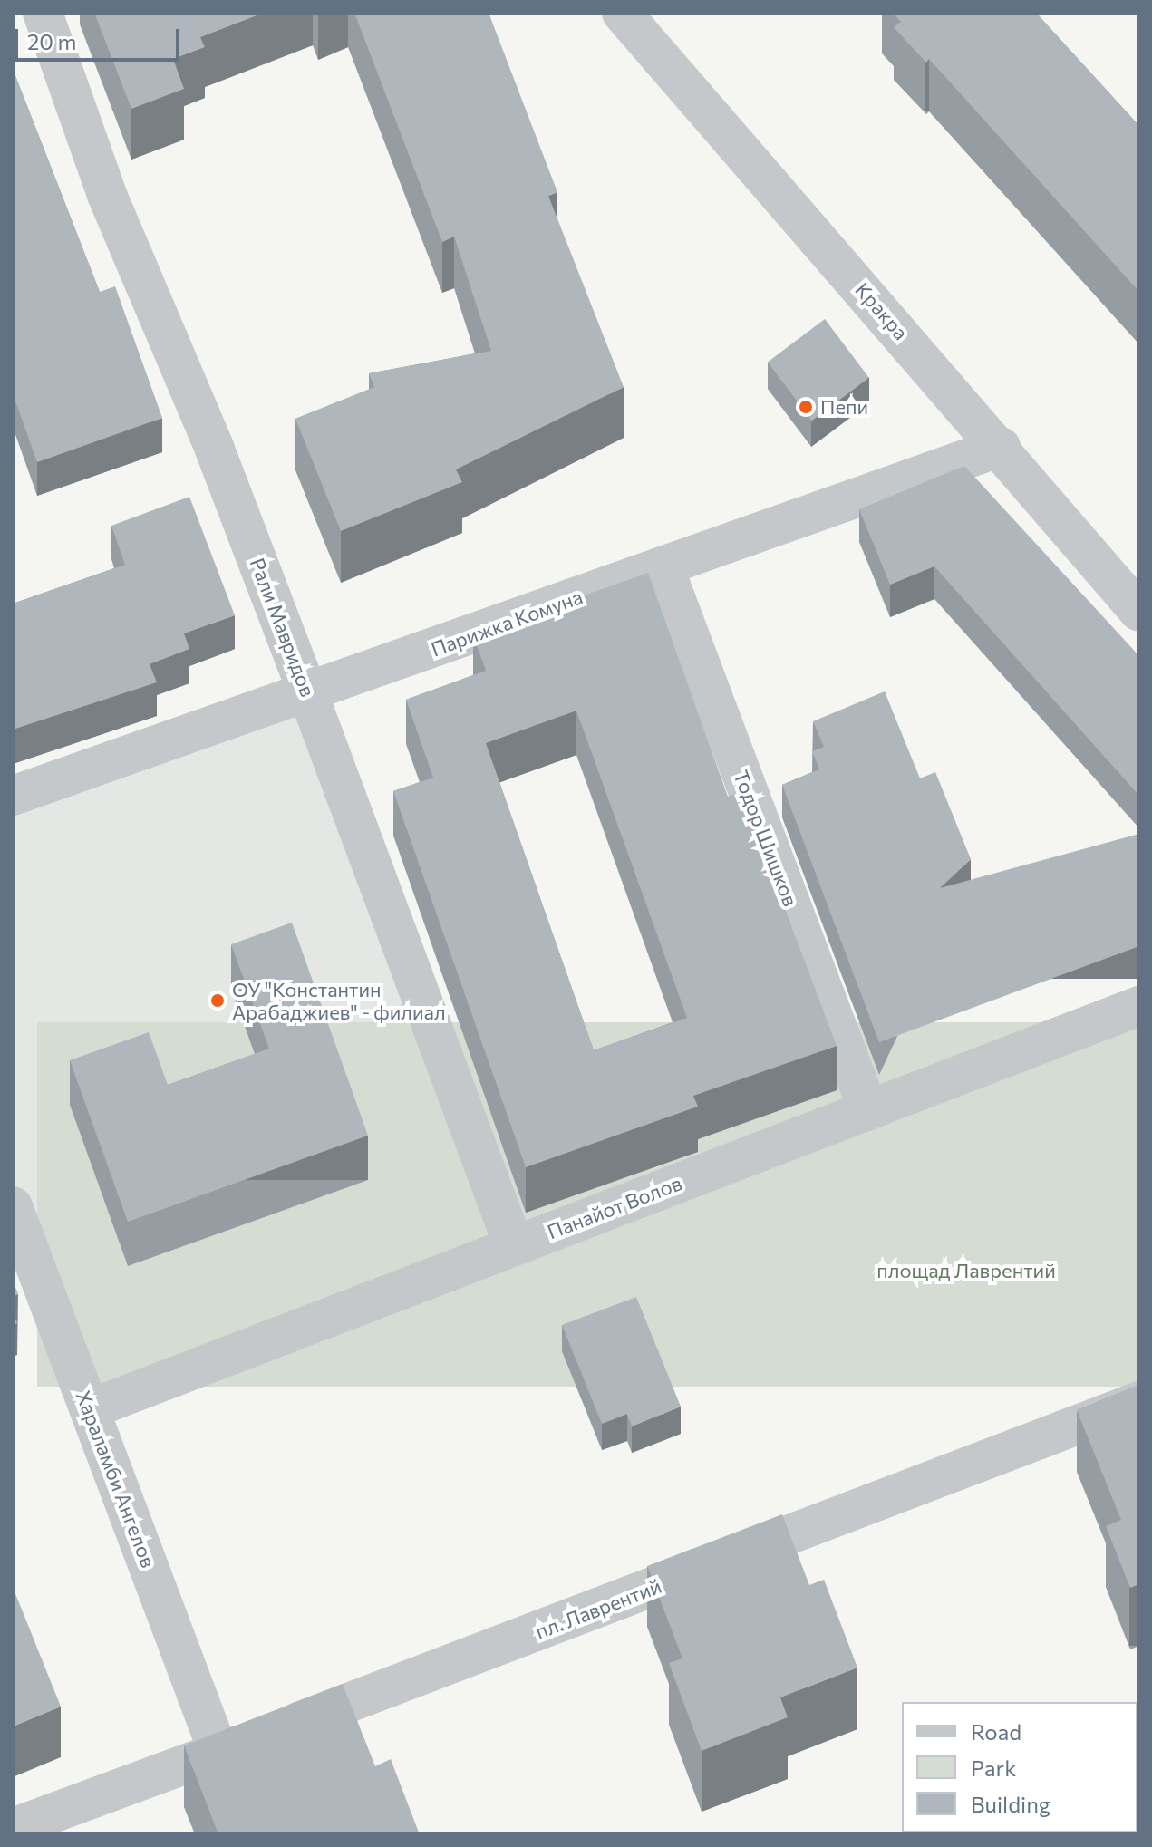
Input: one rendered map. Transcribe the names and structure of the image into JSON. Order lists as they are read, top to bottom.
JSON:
{
  "streets": {
    "street": [
      "Кракра",
      "Парижка Комуна",
      "Рали Мавридов",
      "Тодор Шишков",
      "Панайот Волов",
      "Хараламби Ангелов",
      "пл. Лаврентий"
    ]
  },
  "crossings": [
    ["Кракра", "Парижка Комуна"],
    ["Парижка Комуна", "Рали Мавридов"],
    ["Парижка Комуна", "Тодор Шишков"],
    ["Рали Мавридов", "Панайот Волов"],
    ["Тодор Шишков", "Панайот Волов"],
    ["Панайот Волов", "Хараламби Ангелов"],
    ["Хараламби Ангелов", "пл. Лаврентий"]
  ],
  "parks": ["площад Лаврентий"],
  "places": ["Пепи", "ОУ \"Константин Арабаджиев\" - филиал"],
  "legend": ["Road", "Park", "Building"],
  "scale_bar": "20 m"
}
